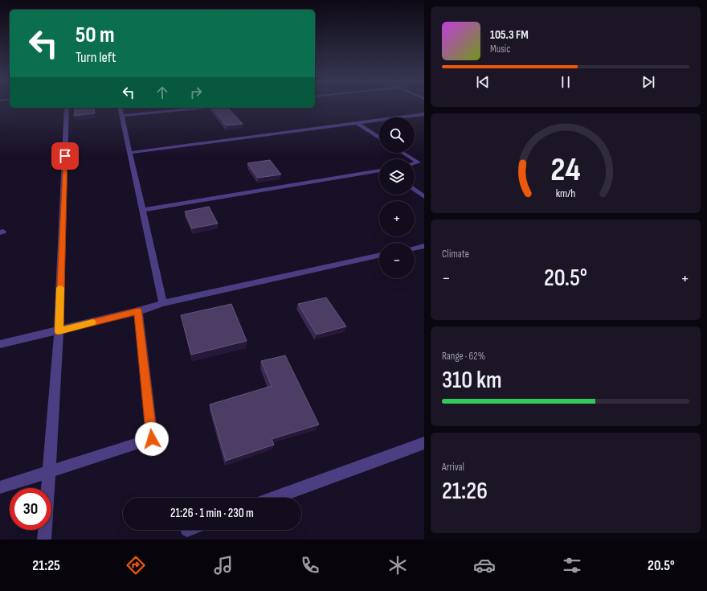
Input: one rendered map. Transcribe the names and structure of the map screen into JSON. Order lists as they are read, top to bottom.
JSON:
{
  "page": {
    "turn": ["50 m", "Turn left"],
    "song": ["105.3 FM", "Music"],
    "map_buttons": ["+", "−"],
    "tile": [
      "Climate",
      ["Range · 62%", "310 km"],
      ["Arrival", "21:26"]
    ],
    "heat": ["−", "20.5°", "+"],
    "limit": "30",
    "trip": "21:26 · 1 min · 230 m",
    "tabs": ["21:25", "20.5°"],
    "gauge": ["24", "km/h"]
  }
}
